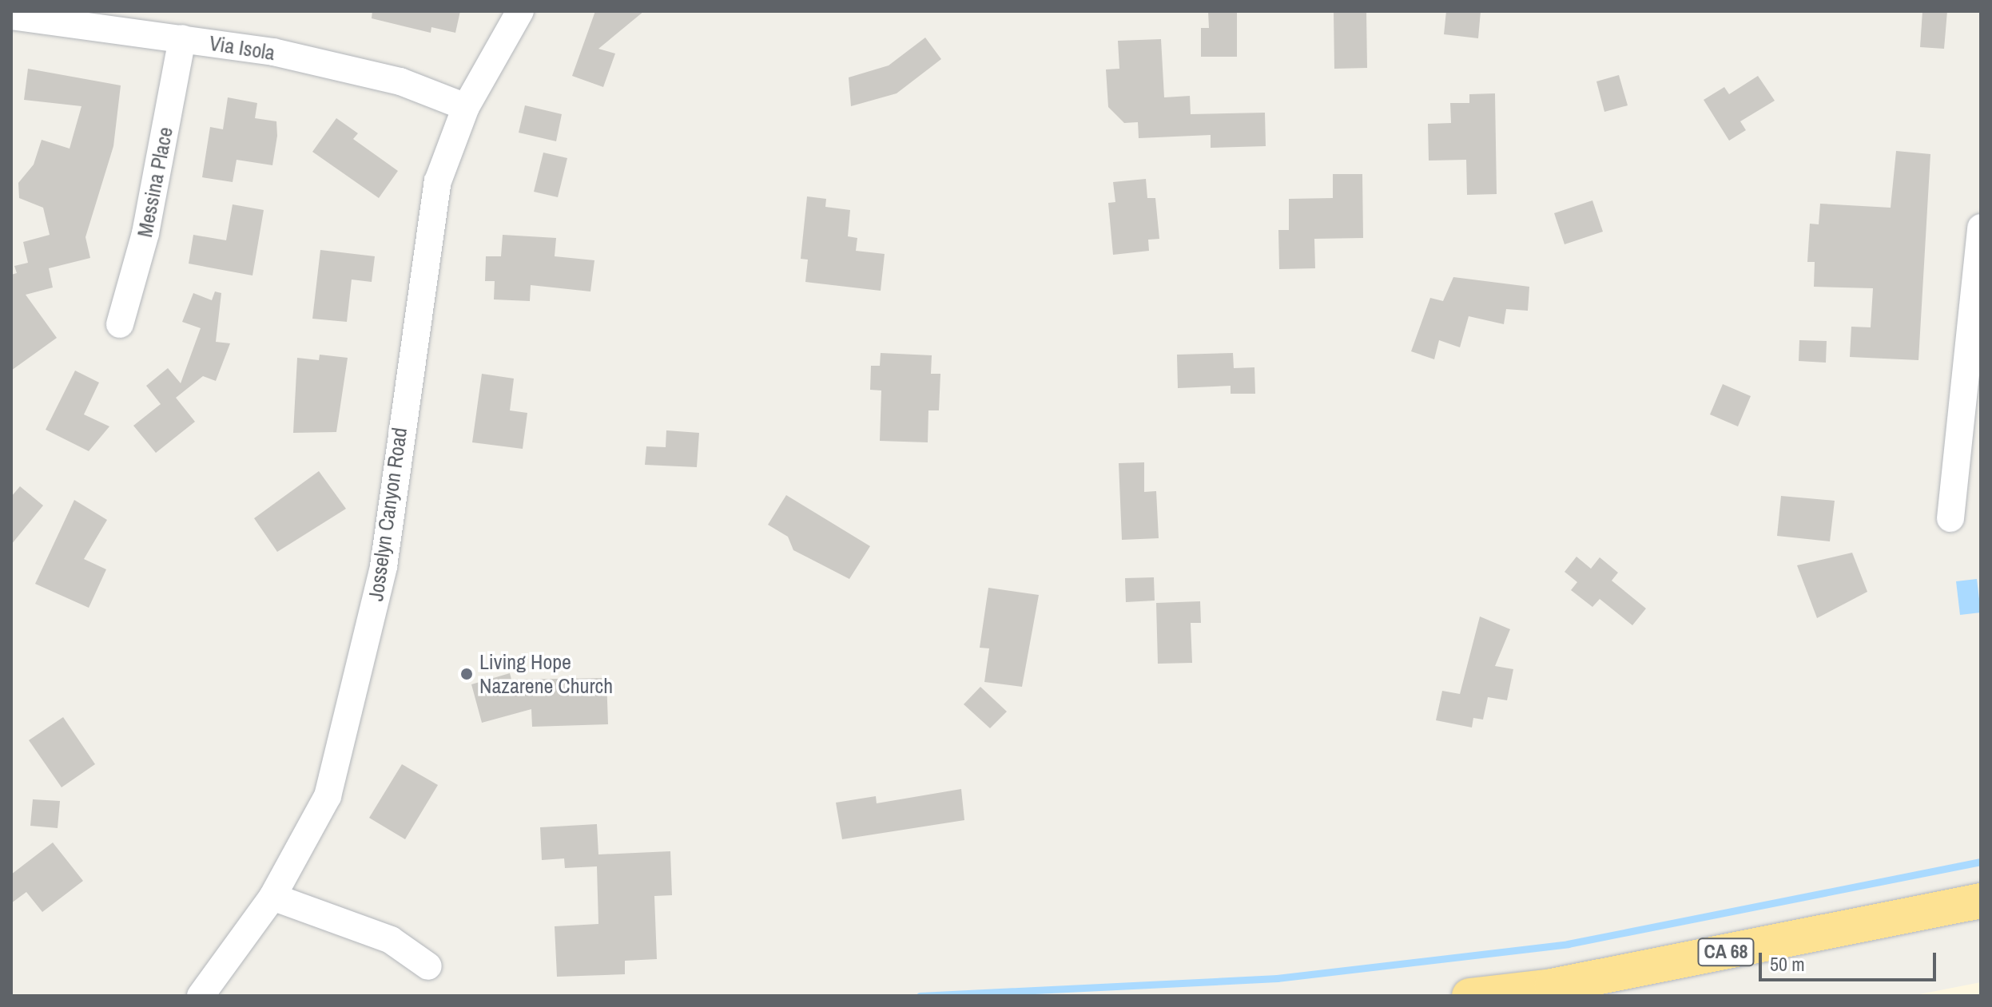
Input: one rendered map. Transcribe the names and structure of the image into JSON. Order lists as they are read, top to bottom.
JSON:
{
  "streets": {
    "highway": ["CA 68"],
    "street": ["Via Isola", "Messina Place", "Josselyn Canyon Road"]
  },
  "crossings": [
    ["Via Isola", "Messina Place"],
    ["Via Isola", "Josselyn Canyon Road"]
  ],
  "places": ["Living Hope Nazarene Church"],
  "scale_bar": "50 m"
}
